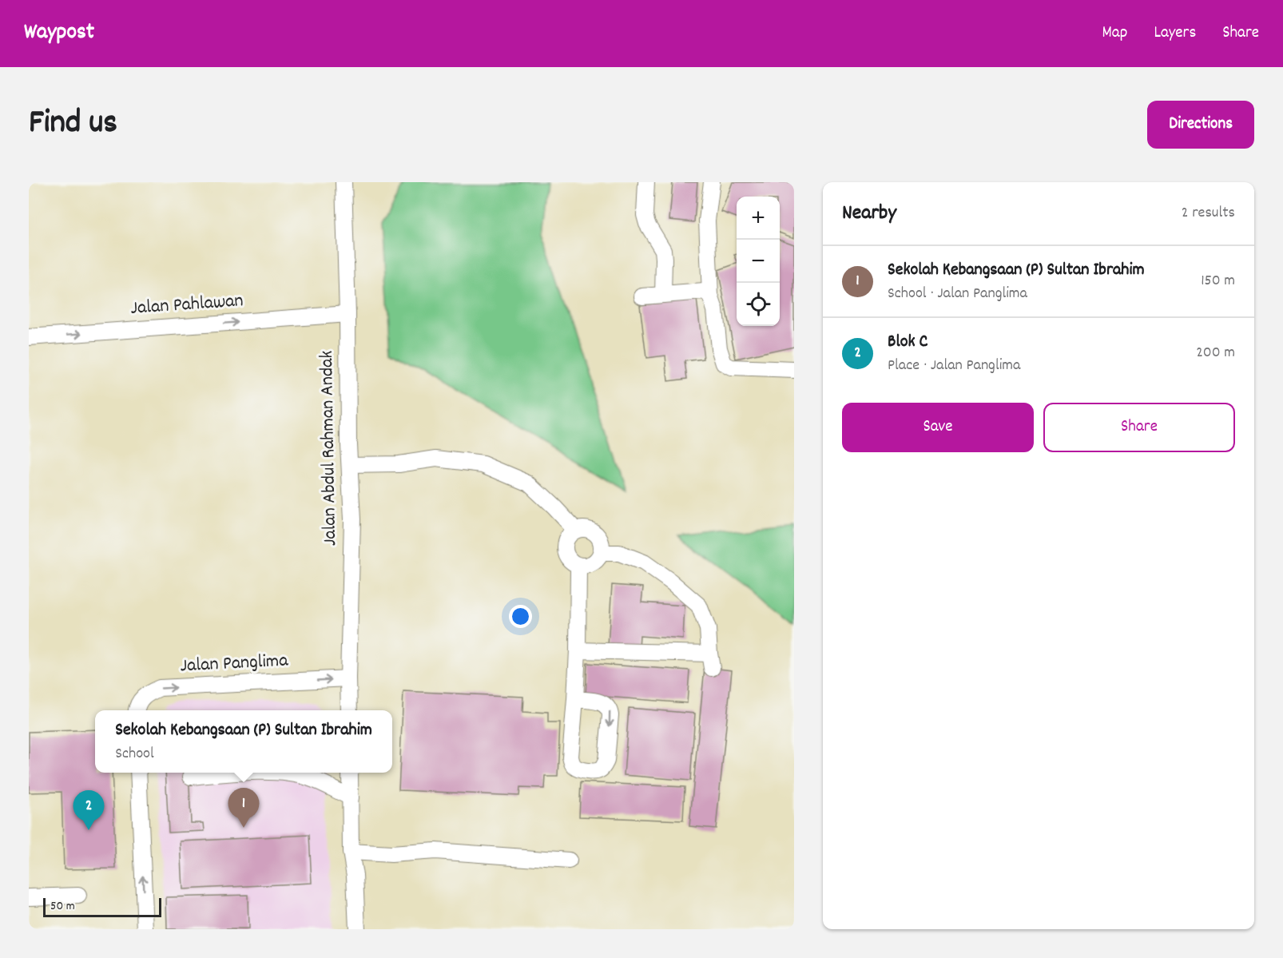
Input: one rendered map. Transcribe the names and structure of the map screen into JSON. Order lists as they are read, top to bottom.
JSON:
{
  "streets": {
    "street": ["Jalan Pahlawan", "Jalan Abdul Rahman Andak", "Jalan Panglima"]
  },
  "crossings": [
    ["Jalan Pahlawan", "Jalan Abdul Rahman Andak"],
    ["Jalan Abdul Rahman Andak", "Jalan Panglima"]
  ],
  "one_way": ["Jalan Pahlawan", "Jalan Panglima"],
  "scale_bar": "50 m",
  "page": {
    "header": "Waypost",
    "nav": ["Map", "Layers", "Share"],
    "title": "Find us",
    "buttons": [
      "Directions",
      ["Save", "Share"]
    ],
    "heading": ["Nearby", "2 results"],
    "map_buttons": ["+", "−"],
    "list": [
      {
        "mark": "1",
        "name": "Sekolah Kebangsaan (P) Sultan Ibrahim",
        "note": "School · Jalan Panglima",
        "value": "150 m"
      },
      {
        "mark": "2",
        "name": "Blok C",
        "note": "Place · Jalan Panglima",
        "value": "200 m"
      }
    ],
    "popup": ["Sekolah Kebangsaan (P) Sultan Ibrahim", "School"],
    "pins": ["1", "2"],
    "scale": "50 m"
  }
}
